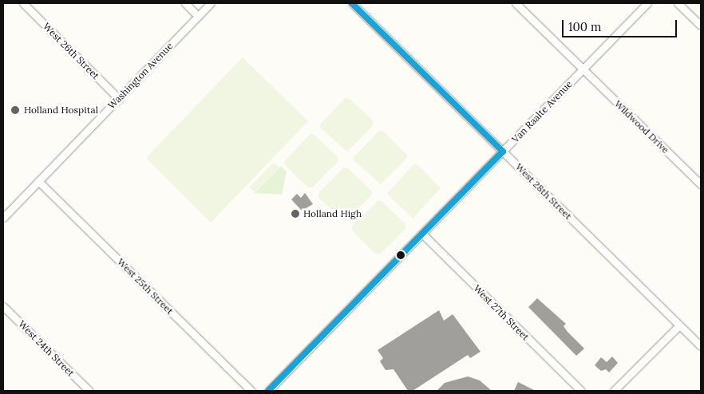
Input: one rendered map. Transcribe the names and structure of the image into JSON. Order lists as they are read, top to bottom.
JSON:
{
  "streets": {
    "street": [
      "West 26th Street",
      "Washington Avenue",
      "Van Raalte Avenue",
      "Wildwood Drive",
      "West 28th Street",
      "West 25th Street",
      "West 27th Street",
      "West 24th Street"
    ]
  },
  "crossings": [
    ["West 26th Street", "Washington Avenue"],
    ["Washington Avenue", "West 25th Street"],
    ["Van Raalte Avenue", "Wildwood Drive"],
    ["Van Raalte Avenue", "West 28th Street"],
    ["Van Raalte Avenue", "West 27th Street"]
  ],
  "places": ["Holland Hospital", "Holland High"],
  "scale_bar": "100 m"
}
